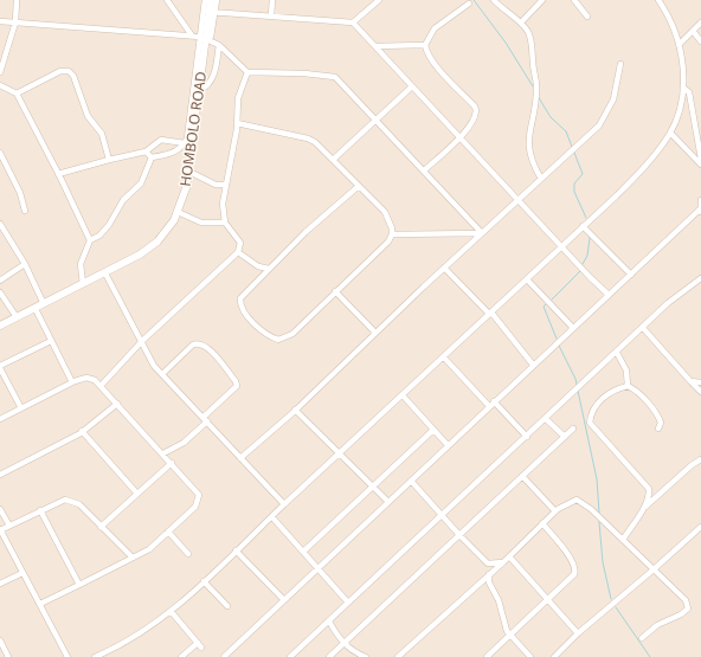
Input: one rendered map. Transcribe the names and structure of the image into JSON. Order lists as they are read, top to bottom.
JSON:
{
  "streets": {
    "street": ["HOMBOLO ROAD"]
  }
}
